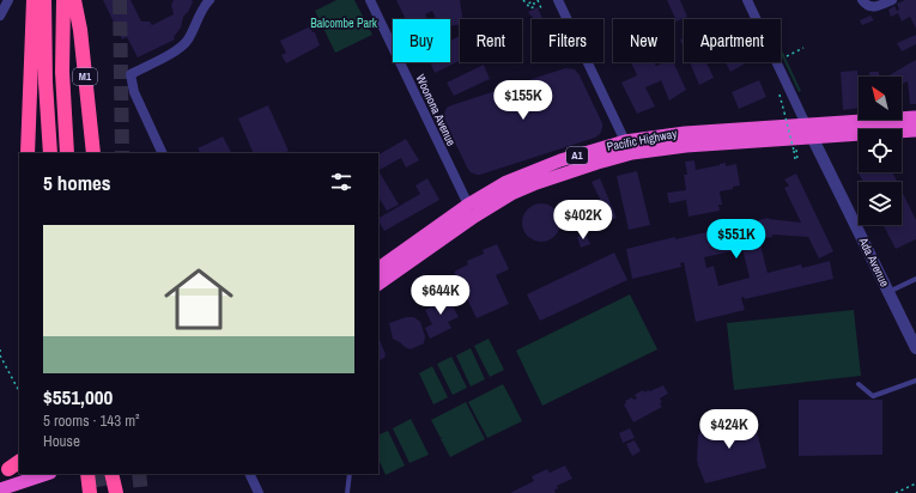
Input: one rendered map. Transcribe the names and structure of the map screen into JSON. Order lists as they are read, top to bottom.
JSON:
{
  "streets": {
    "highway": ["M1", "Pacific Highway", "A1"],
    "street": ["Woonona Avenue", "Ada Avenue"]
  },
  "crossings": [
    ["Woonona Avenue", "Pacific Highway"],
    ["Pacific Highway", "Ada Avenue"]
  ],
  "parks": ["Balcombe Park"],
  "north": "top left",
  "page": {
    "chip": [
      "Buy",
      "Rent",
      "Filters",
      "New",
      "Apartment"
    ],
    "price": [
      "$155K",
      "$402K",
      "$551K",
      "$644K",
      "$424K"
    ],
    "heading": "5 homes",
    "list": [
      {
        "name": "$551,000",
        "note": "5 rooms · 143 m² · House"
      }
    ]
  }
}
